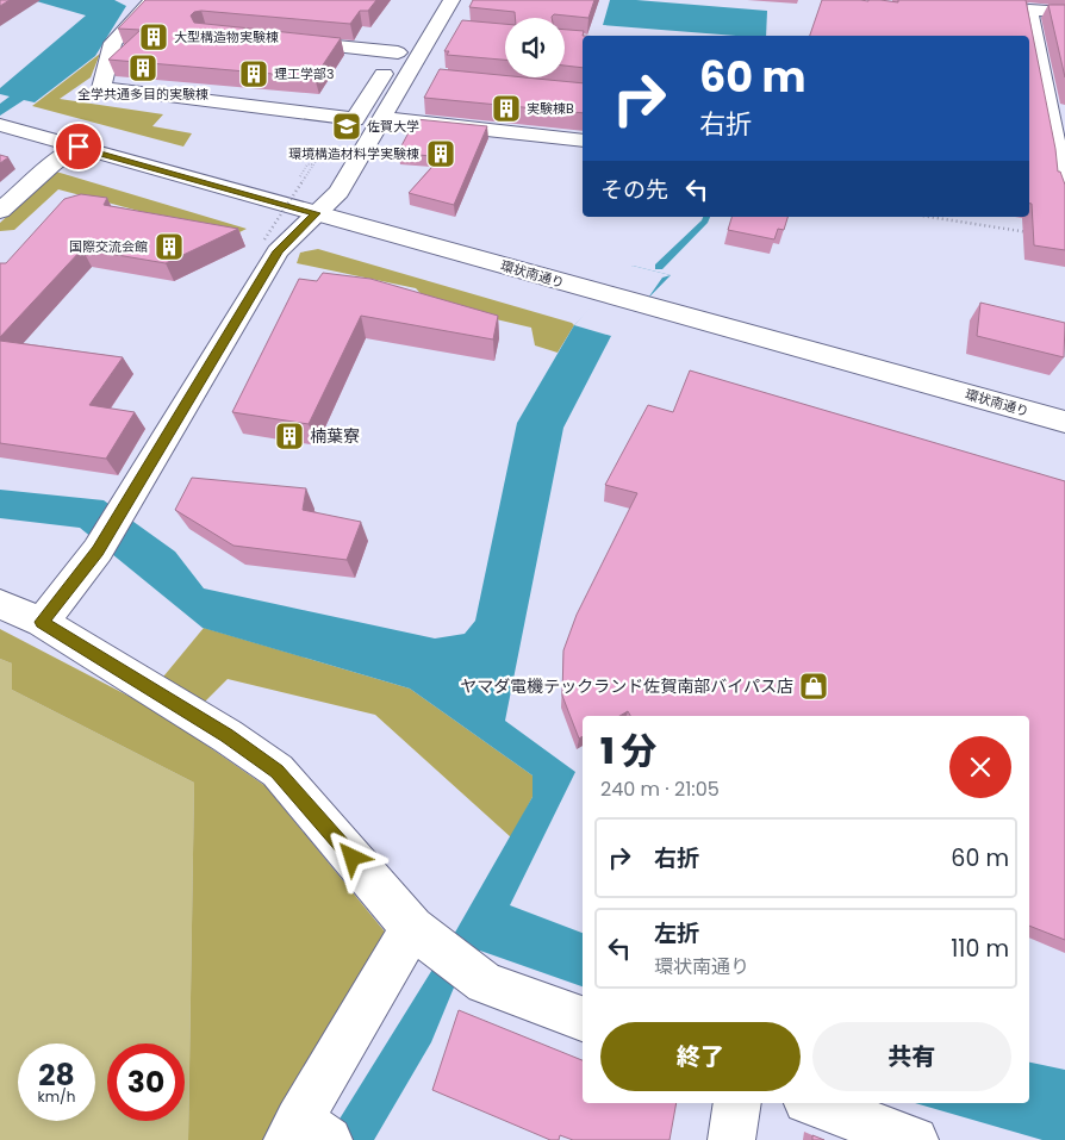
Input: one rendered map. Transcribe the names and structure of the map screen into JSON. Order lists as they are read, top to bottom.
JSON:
{
  "streets": {
    "main road": ["環状南通り"]
  },
  "places": {
    "building": [
      "大型構造物実験棟",
      "全学共通多目的実験棟",
      "理工学部3",
      "実験棟B",
      "環境構造材料学実験棟",
      "国際交流会館",
      "楠葉寮"
    ],
    "school or university": ["佐賀大学"],
    "shop": ["ヤマダ電機テックランド佐賀南部バイパス店"]
  },
  "page": {
    "turn": ["60 m", "右折"],
    "then": "その先",
    "heading": ["1 分", "240 m · 21:05"],
    "list": [
      {
        "name": "右折",
        "value": "60 m"
      },
      {
        "name": "左折",
        "note": "環状南通り",
        "value": "110 m"
      }
    ],
    "buttons": ["終了", "共有"],
    "speed": "28 km/h",
    "limit": "30"
  }
}
